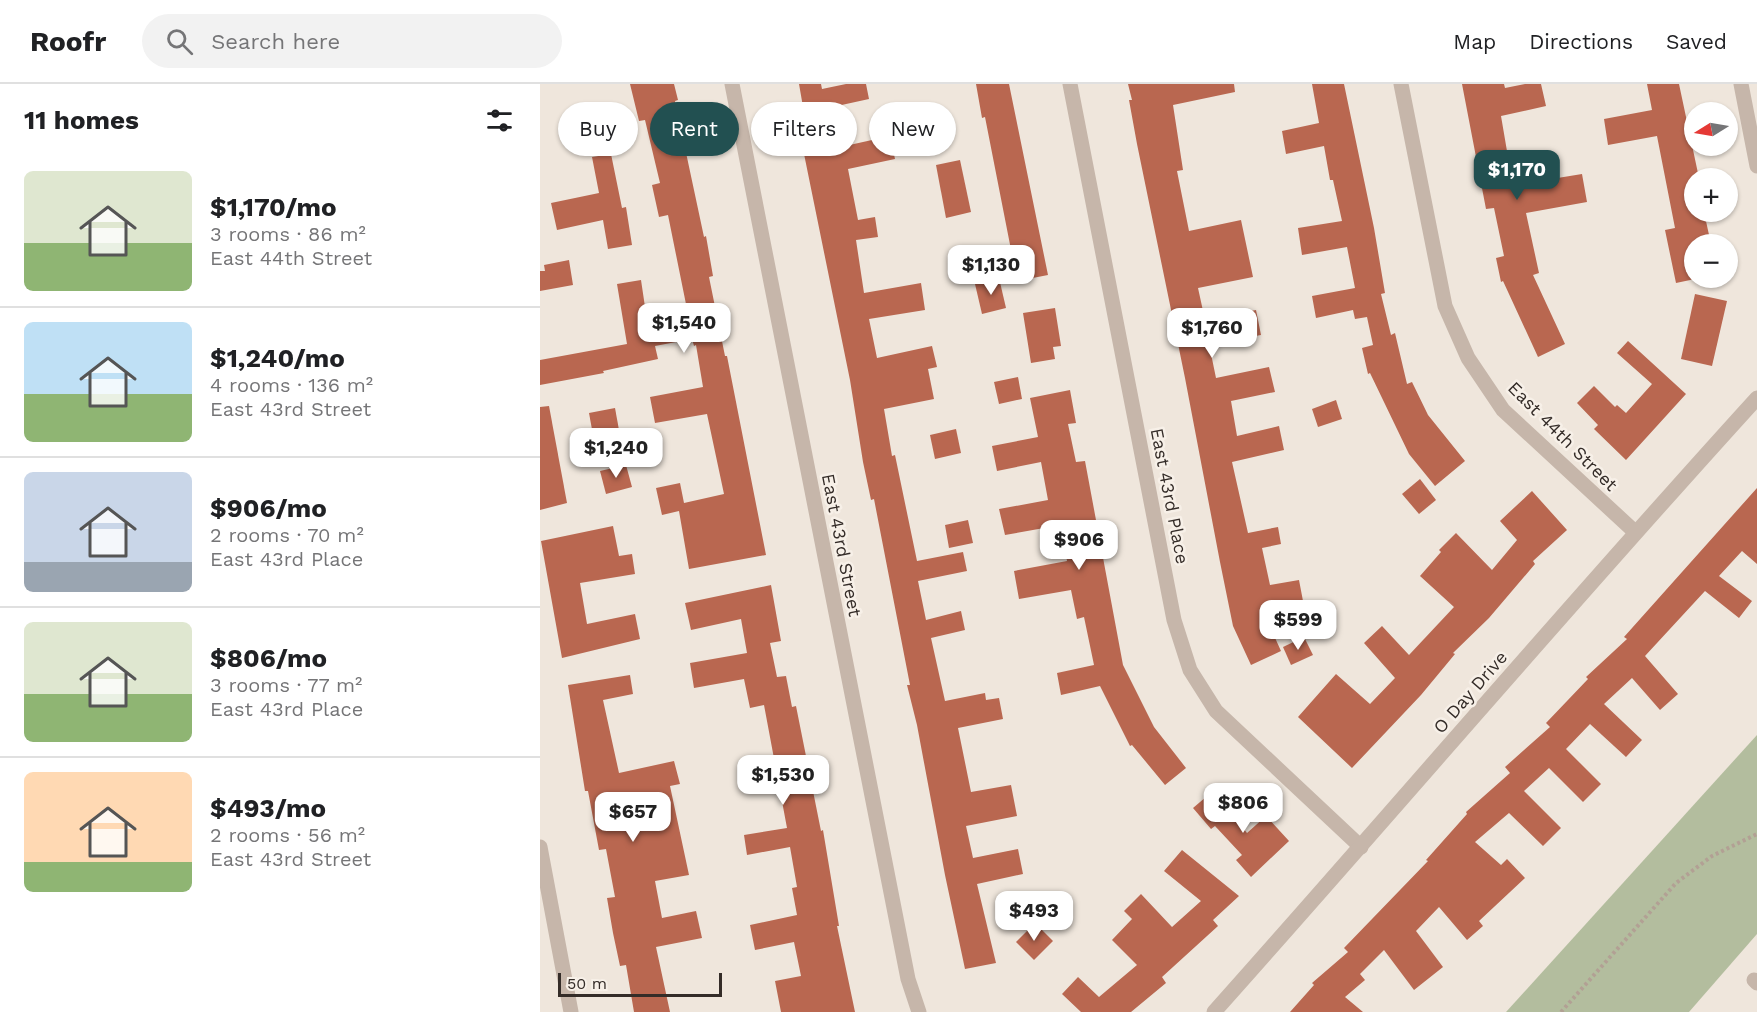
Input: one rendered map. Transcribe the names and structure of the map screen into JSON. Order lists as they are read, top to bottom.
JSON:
{
  "streets": {
    "street": [
      "East 44th Street",
      "East 43rd Place",
      "East 43rd Street",
      "O Day Drive"
    ]
  },
  "crossings": [
    ["East 44th Street", "O Day Drive"],
    ["East 43rd Place", "O Day Drive"]
  ],
  "scale_bar": "50 m",
  "north": "left",
  "page": {
    "header": "Roofr",
    "search": "Search here",
    "nav": ["Map", "Directions", "Saved"],
    "heading": "11 homes",
    "map_buttons": ["+", "−"],
    "chip": [
      "Buy",
      "Rent",
      "Filters",
      "New"
    ],
    "price": [
      "$1,170",
      "$1,130",
      "$1,540",
      "$1,760",
      "$1,240",
      "$906",
      "$599",
      "$1,530",
      "$806",
      "$657",
      "$493"
    ],
    "list": [
      {
        "name": "$1,170/mo",
        "note": "3 rooms · 86 m² · East 44th Street"
      },
      {
        "name": "$1,240/mo",
        "note": "4 rooms · 136 m² · East 43rd Street"
      },
      {
        "name": "$906/mo",
        "note": "2 rooms · 70 m² · East 43rd Place"
      },
      {
        "name": "$806/mo",
        "note": "3 rooms · 77 m² · East 43rd Place"
      },
      {
        "name": "$493/mo",
        "note": "2 rooms · 56 m² · East 43rd Street"
      }
    ],
    "scale": "50 m"
  }
}
